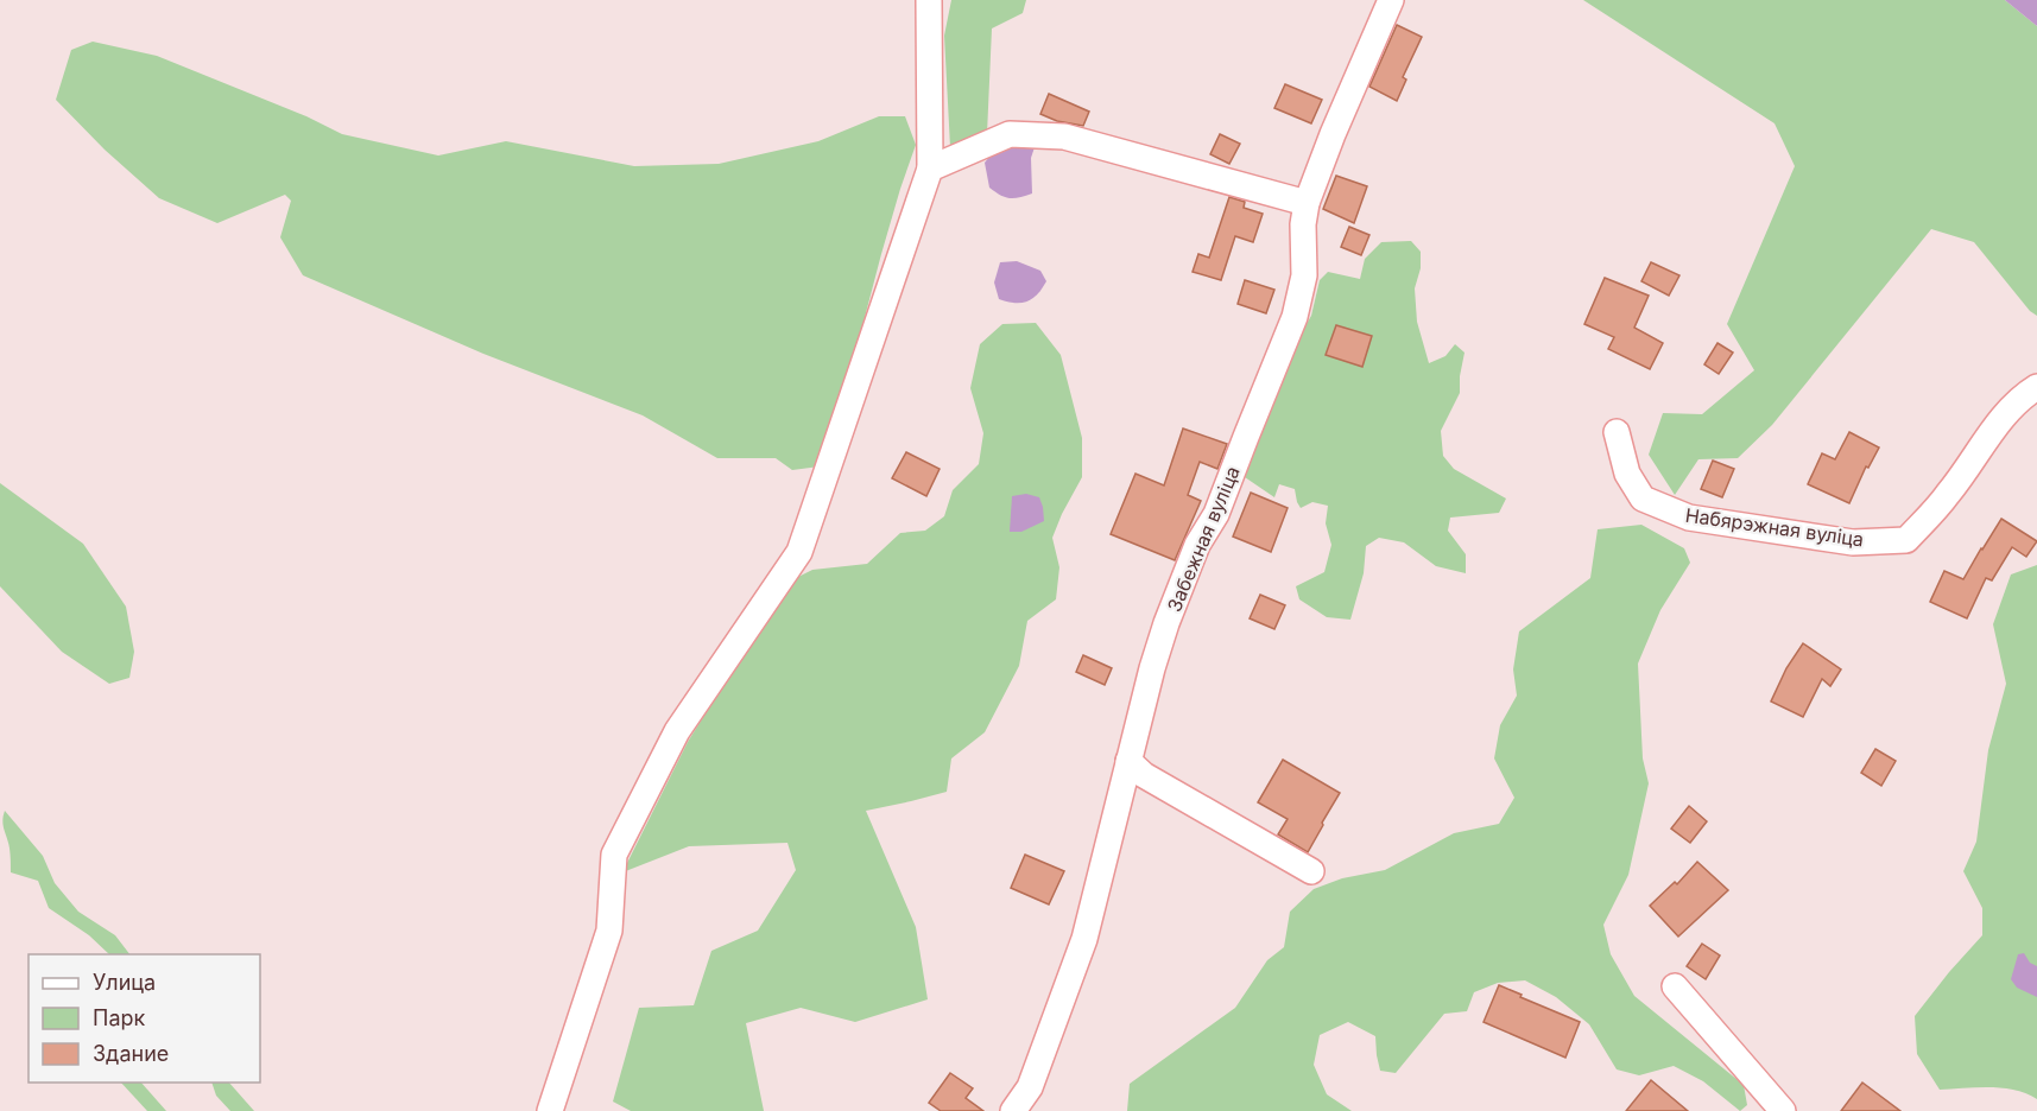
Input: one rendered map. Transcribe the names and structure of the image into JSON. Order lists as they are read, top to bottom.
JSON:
{
  "streets": {
    "street": ["Набярэжная вуліца", "Забежная вуліца"]
  },
  "legend": ["Улица", "Парк", "Здание"]
}
